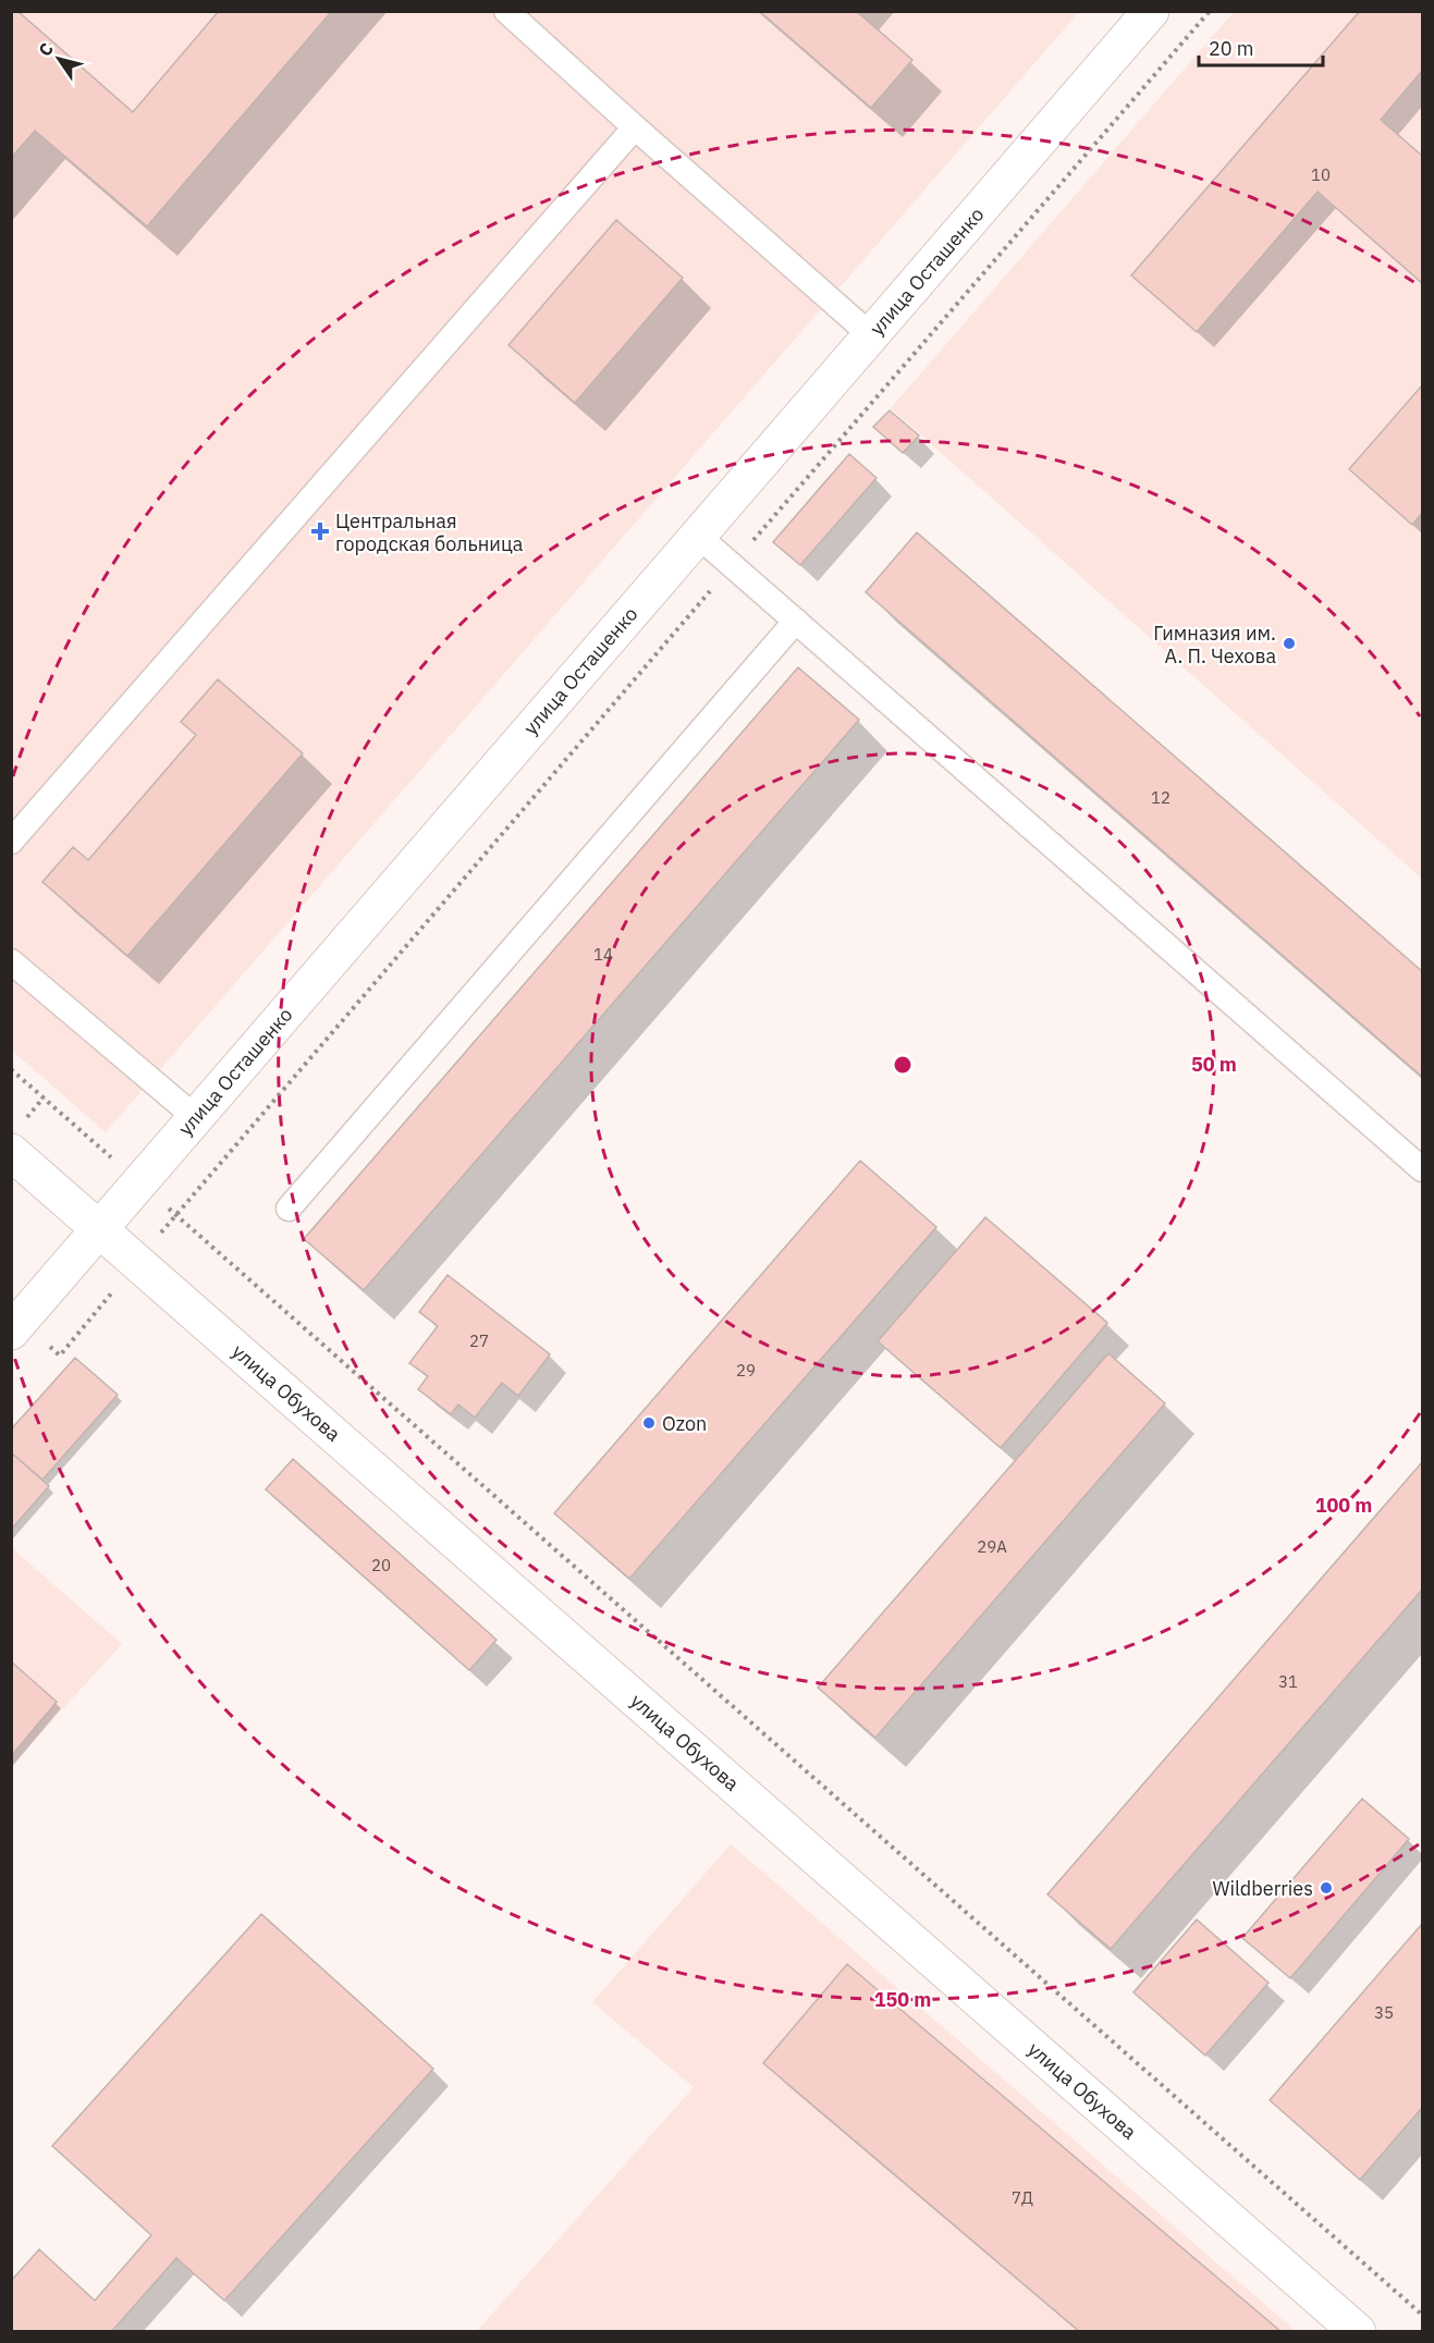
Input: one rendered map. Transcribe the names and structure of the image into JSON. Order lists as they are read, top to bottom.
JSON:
{
  "streets": {
    "main road": ["улица Осташенко", "улица Обухова"]
  },
  "crossings": [
    ["улица Осташенко", "улица Обухова"]
  ],
  "places": {
    "health": ["Центральная городская больница"],
    "other": ["Гимназия им. А. П. Чехова", "Ozon", "Wildberries"]
  },
  "house_numbers": [
    "10",
    "12",
    "14",
    "27",
    "29",
    "29А",
    "20",
    "31",
    "35",
    "7Д"
  ],
  "scale_bar": "20 m",
  "north": "top left",
  "rings": ["50 m", "100 m", "150 m"]
}
